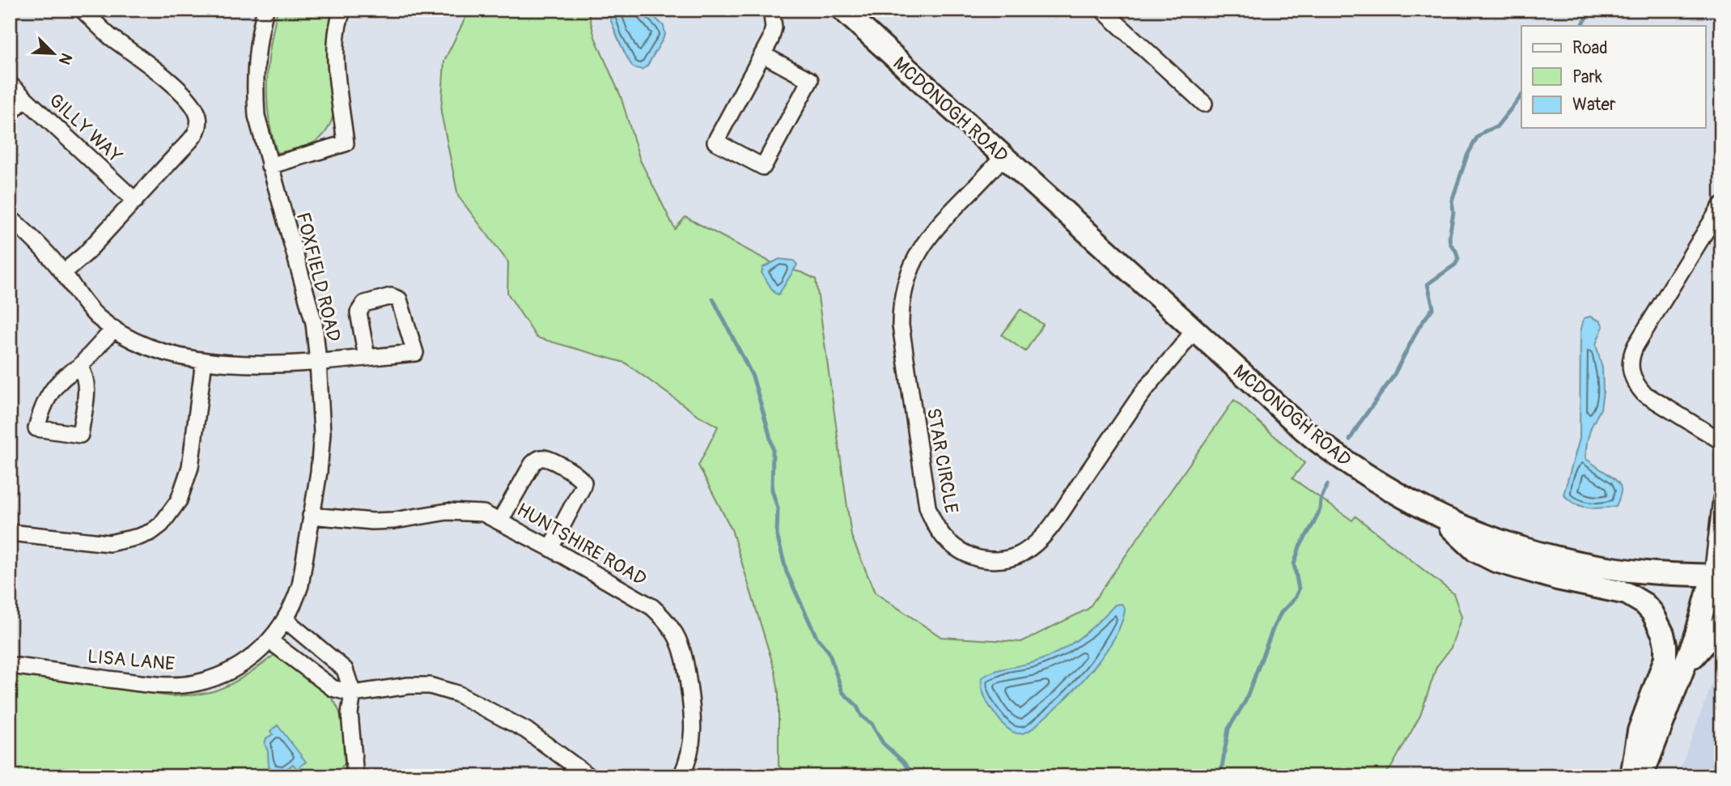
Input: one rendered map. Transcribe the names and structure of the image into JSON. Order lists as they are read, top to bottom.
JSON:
{
  "streets": {
    "main road": ["MCDONOGH ROAD"],
    "street": [
      "GILLY WAY",
      "FOXFIELD ROAD",
      "STAR CIRCLE",
      "HUNTSHIRE ROAD",
      "LISA LANE"
    ]
  },
  "crossings": [
    ["MCDONOGH ROAD", "STAR CIRCLE"],
    ["FOXFIELD ROAD", "HUNTSHIRE ROAD"],
    ["FOXFIELD ROAD", "LISA LANE"]
  ],
  "legend": ["Road", "Park", "Water"],
  "north": "bottom right"
}
